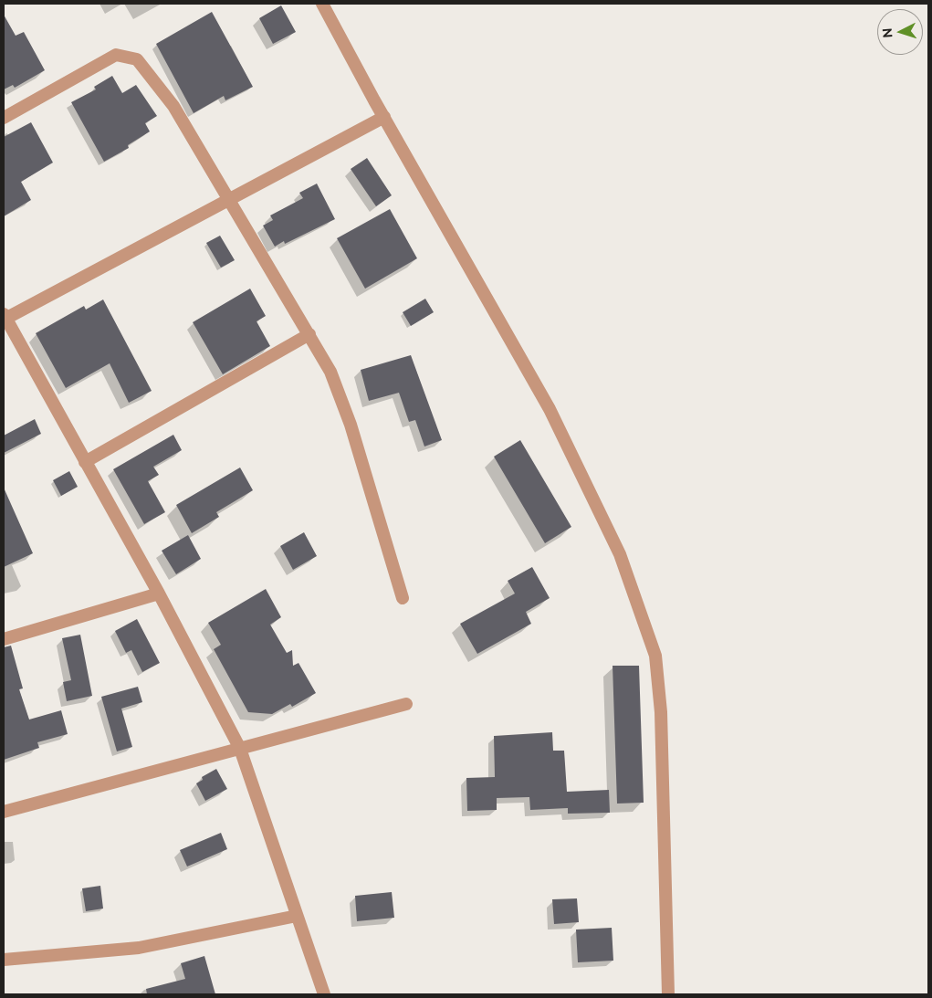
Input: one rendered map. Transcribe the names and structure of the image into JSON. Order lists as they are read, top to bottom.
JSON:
{
  "north": "left"
}
